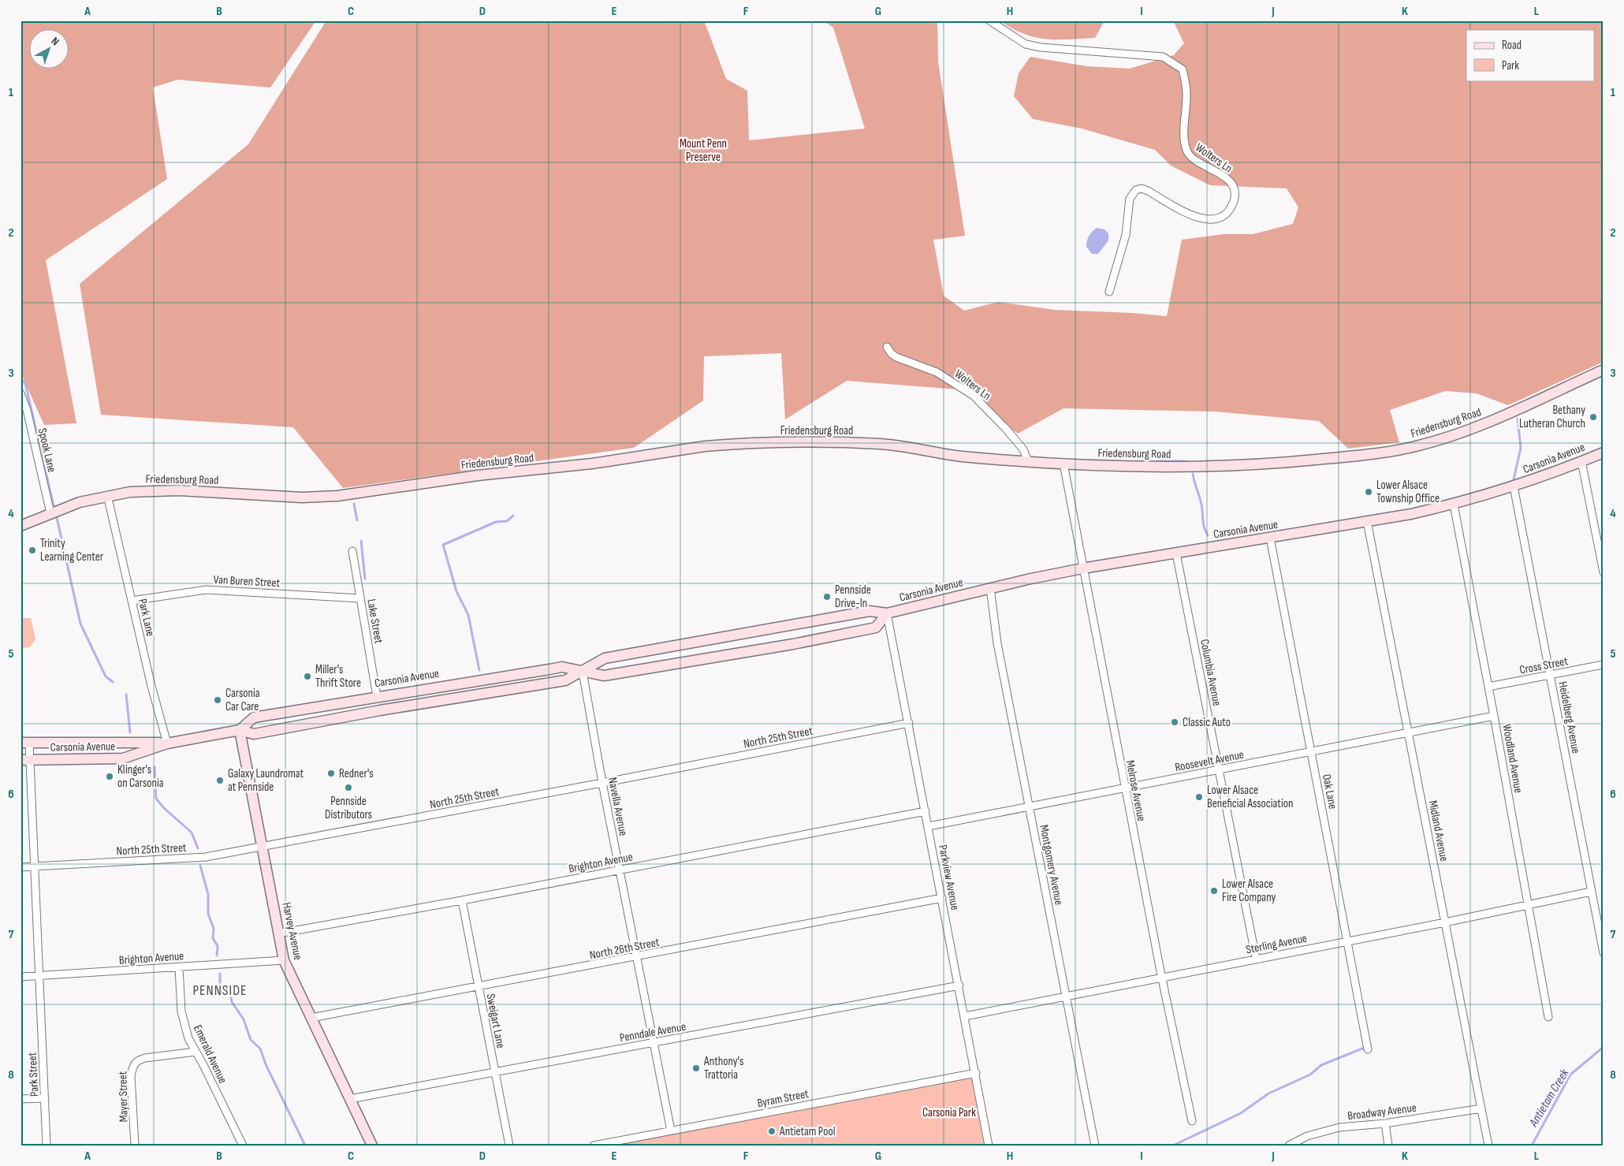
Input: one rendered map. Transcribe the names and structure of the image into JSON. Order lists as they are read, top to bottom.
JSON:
{
  "streets": {
    "street": [
      "Wolters Ln",
      "Friedensburg Road",
      "Spook Lane",
      "Carsonia Avenue",
      "Van Buren Street",
      "Park Lane",
      "Lake Street",
      "Cross Street",
      "Columbia Avenue",
      "Heidelberg Avenue",
      "North 25th Street",
      "Woodland Avenue",
      "Roosevelt Avenue",
      "Melrose Avenue",
      "Oak Lane",
      "Navella Avenue",
      "Midland Avenue",
      "Brighton Avenue",
      "Montgomery Avenue",
      "Parkview Avenue",
      "Harvey Avenue",
      "Sterling Avenue",
      "North 26th Street",
      "Sweigart Lane",
      "Penndale Avenue",
      "Emerald Avenue",
      "Park Street",
      "Mayer Street",
      "Byram Street",
      "Broadway Avenue"
    ]
  },
  "crossings": [
    ["Wolters Ln", "Friedensburg Road"],
    ["Friedensburg Road", "Spook Lane"],
    ["Friedensburg Road", "Park Lane"],
    ["Friedensburg Road", "Melrose Avenue"],
    ["Carsonia Avenue", "Park Lane"],
    ["Carsonia Avenue", "Lake Street"],
    ["Carsonia Avenue", "Columbia Avenue"],
    ["Carsonia Avenue", "Heidelberg Avenue"],
    ["Carsonia Avenue", "Woodland Avenue"],
    ["Carsonia Avenue", "Melrose Avenue"],
    ["Carsonia Avenue", "Oak Lane"],
    ["Carsonia Avenue", "Navella Avenue"],
    ["Carsonia Avenue", "Midland Avenue"],
    ["Carsonia Avenue", "Montgomery Avenue"],
    ["Carsonia Avenue", "Parkview Avenue"],
    ["Carsonia Avenue", "Harvey Avenue"],
    ["Carsonia Avenue", "Park Street"],
    ["Van Buren Street", "Park Lane"],
    ["Van Buren Street", "Lake Street"],
    ["Cross Street", "Heidelberg Avenue"],
    ["Cross Street", "Woodland Avenue"],
    ["Columbia Avenue", "Roosevelt Avenue"],
    ["Columbia Avenue", "Sterling Avenue"],
    ["Heidelberg Avenue", "Sterling Avenue"],
    ["North 25th Street", "Navella Avenue"],
    ["North 25th Street", "Parkview Avenue"],
    ["North 25th Street", "Harvey Avenue"],
    ["North 25th Street", "Park Street"],
    ["Woodland Avenue", "Roosevelt Avenue"],
    ["Woodland Avenue", "Sterling Avenue"],
    ["Roosevelt Avenue", "Melrose Avenue"],
    ["Roosevelt Avenue", "Oak Lane"],
    ["Roosevelt Avenue", "Midland Avenue"],
    ["Roosevelt Avenue", "Montgomery Avenue"],
    ["Roosevelt Avenue", "Parkview Avenue"],
    ["Melrose Avenue", "Sterling Avenue"],
    ["Oak Lane", "Sterling Avenue"],
    ["Navella Avenue", "Brighton Avenue"],
    ["Navella Avenue", "North 26th Street"],
    ["Navella Avenue", "Penndale Avenue"],
    ["Navella Avenue", "Byram Street"],
    ["Midland Avenue", "Sterling Avenue"],
    ["Midland Avenue", "Broadway Avenue"],
    ["Brighton Avenue", "Parkview Avenue"],
    ["Brighton Avenue", "Harvey Avenue"],
    ["Brighton Avenue", "Sweigart Lane"],
    ["Brighton Avenue", "Emerald Avenue"],
    ["Brighton Avenue", "Park Street"],
    ["Montgomery Avenue", "Sterling Avenue"],
    ["Parkview Avenue", "Sterling Avenue"],
    ["Parkview Avenue", "North 26th Street"],
    ["Parkview Avenue", "Penndale Avenue"],
    ["Parkview Avenue", "Byram Street"],
    ["Harvey Avenue", "North 26th Street"],
    ["Harvey Avenue", "Penndale Avenue"],
    ["North 26th Street", "Sweigart Lane"],
    ["Sweigart Lane", "Penndale Avenue"],
    ["Emerald Avenue", "Mayer Street"]
  ],
  "districts": ["PENNSIDE"],
  "water": ["Antietam Creek"],
  "parks": ["Mount Penn Preserve", "Carsonia Park"],
  "places": [
    "Bethany Lutheran Church",
    "Lower Alsace Township Office",
    "Trinity Learning Center",
    "Pennside Drive-In",
    "Miller's Thrift Store",
    "Carsonia Car Care",
    "Classic Auto",
    "Redner's",
    "Klinger's on Carsonia",
    "Galaxy Laundromat at Pennside",
    "Pennside Distributors",
    "Lower Alsace Beneficial Association",
    "Lower Alsace Fire Company",
    "Anthony's Trattoria",
    "Antietam Pool"
  ],
  "legend": ["Road", "Park"],
  "north": "top right",
  "grid": {
    "columns": [
      "A",
      "B",
      "C",
      "D",
      "E",
      "F",
      "G",
      "H",
      "I",
      "J",
      "K",
      "L"
    ],
    "rows": [
      "1",
      "2",
      "3",
      "4",
      "5",
      "6",
      "7",
      "8"
    ]
  }
}
